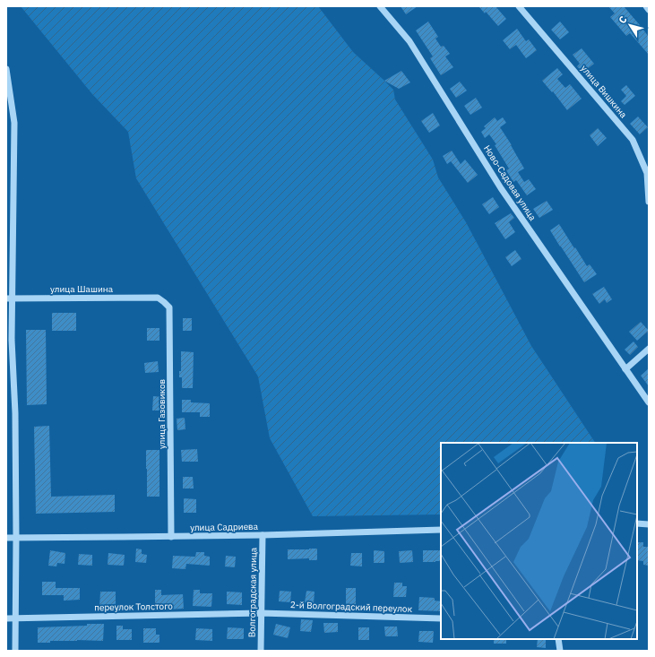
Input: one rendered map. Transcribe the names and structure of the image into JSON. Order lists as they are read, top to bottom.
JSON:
{
  "streets": {
    "street": [
      "улица Вишкина",
      "Ново-Садовая улица",
      "улица Шашина",
      "улица Газовиков",
      "улица Садриева",
      "Волгоградская улица",
      "переулок Толстого",
      "2-й Волгоградский переулок"
    ]
  },
  "crossings": [
    ["улица Шашина", "улица Газовиков"],
    ["улица Газовиков", "улица Садриева"],
    ["улица Садриева", "Волгоградская улица"],
    ["Волгоградская улица", "переулок Толстого"],
    ["Волгоградская улица", "2-й Волгоградский переулок"],
    ["переулок Толстого", "2-й Волгоградский переулок"]
  ],
  "north": "top left"
}
